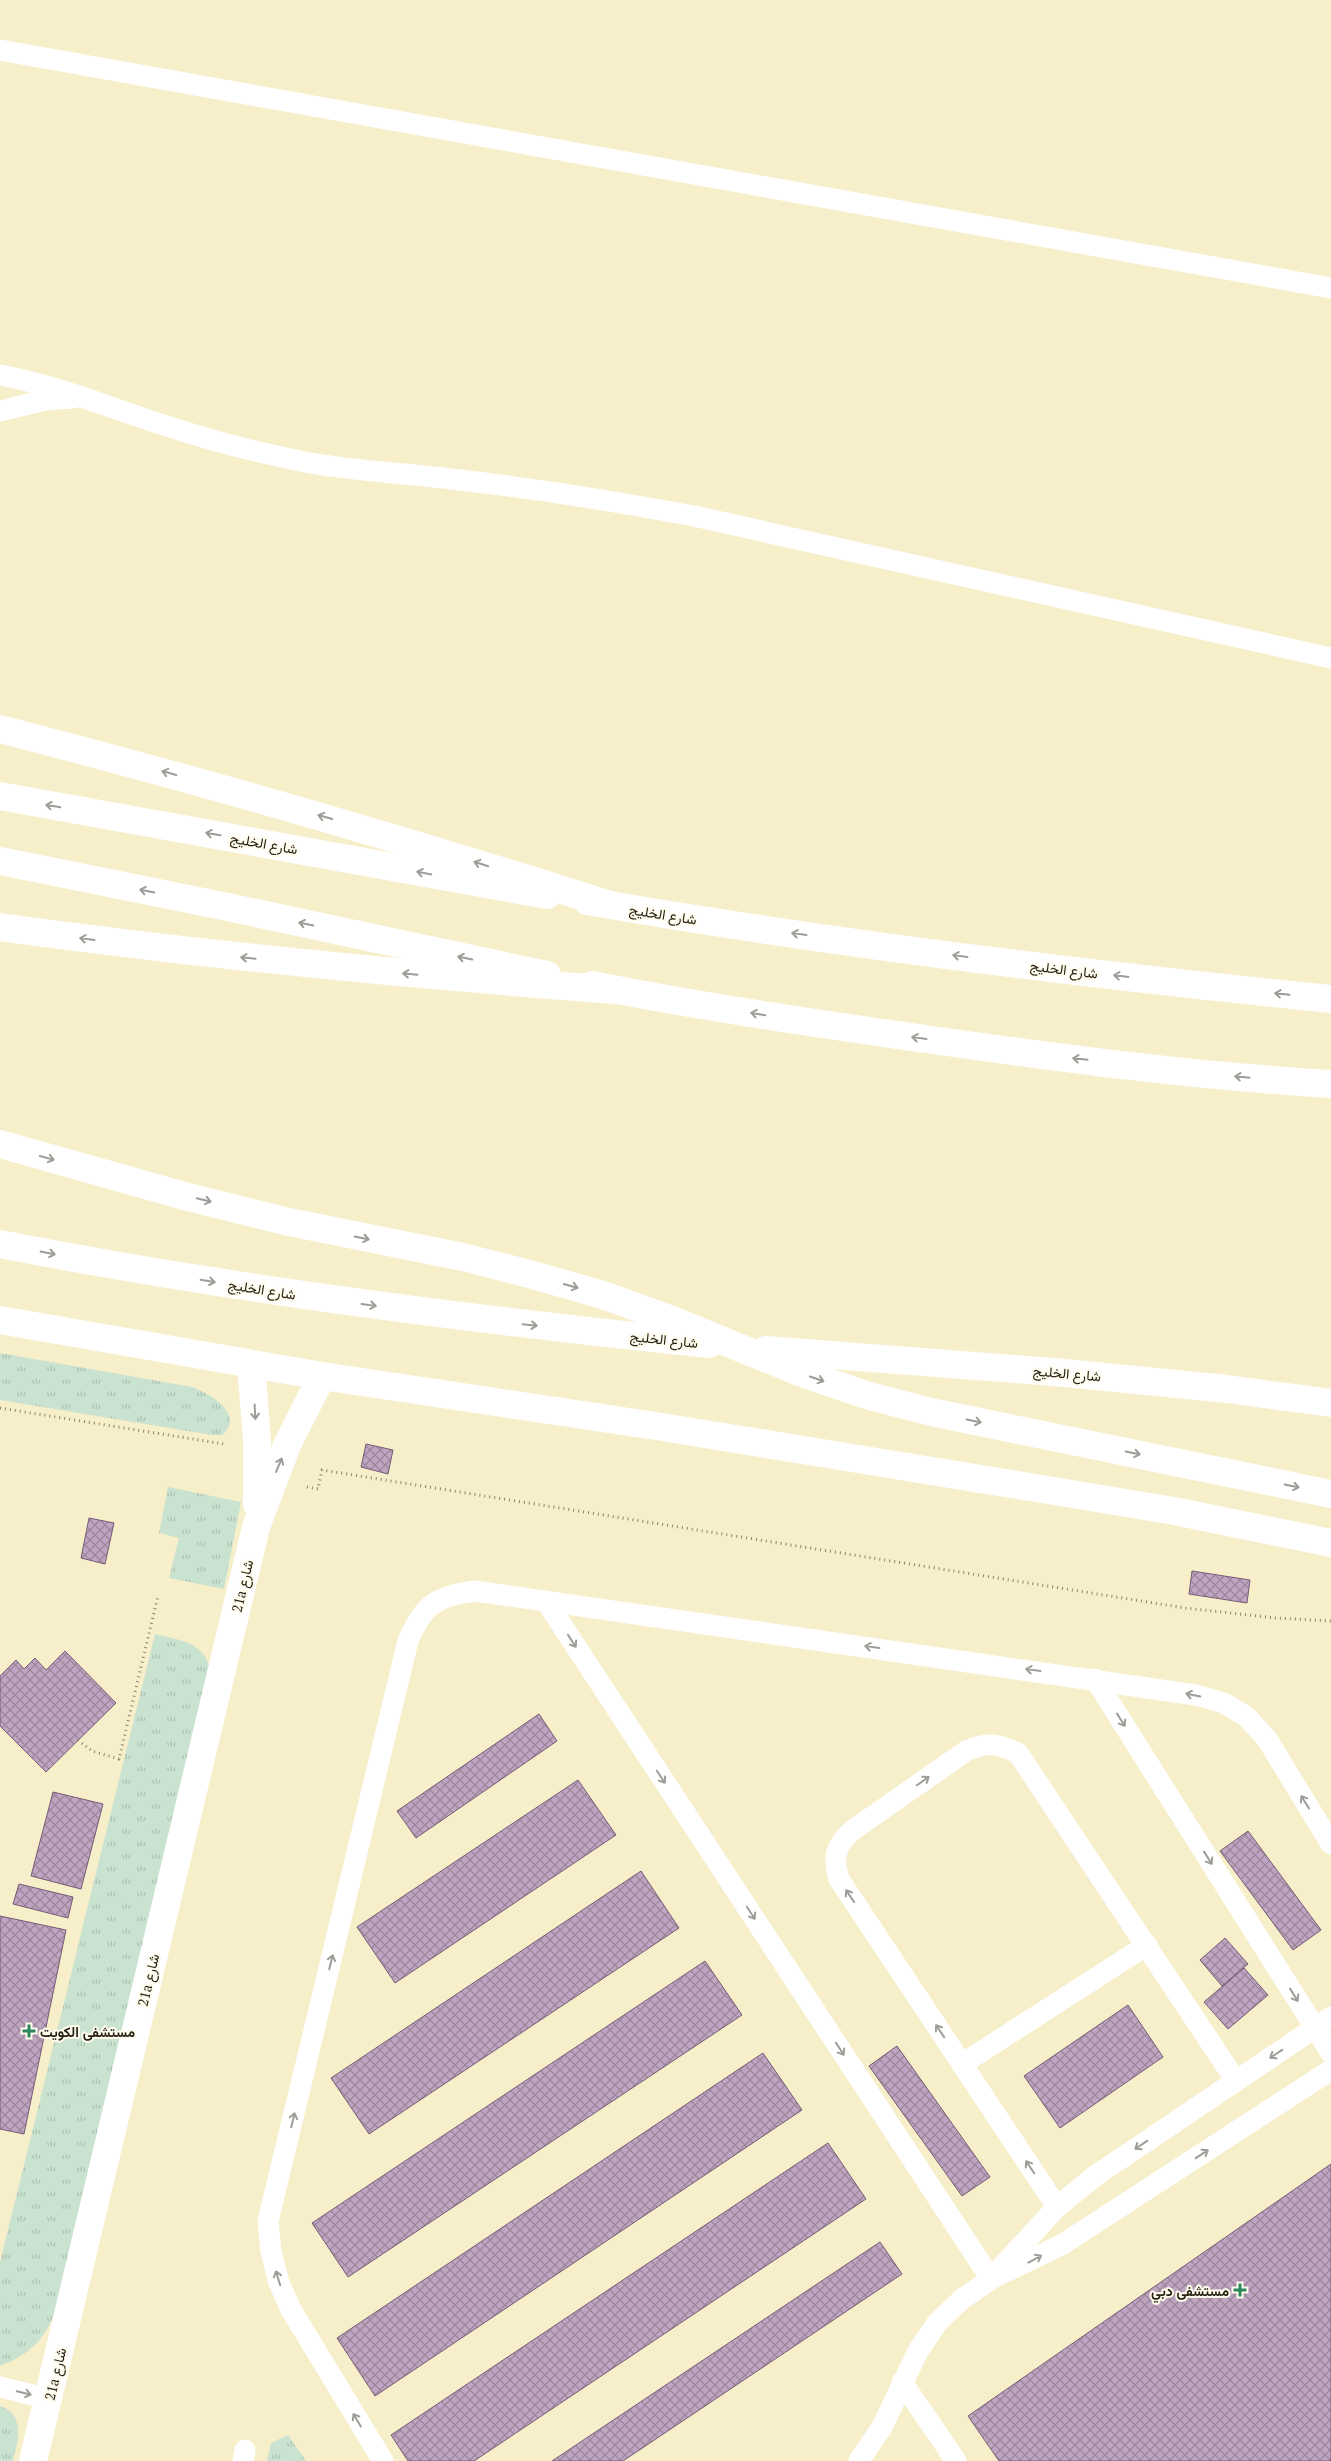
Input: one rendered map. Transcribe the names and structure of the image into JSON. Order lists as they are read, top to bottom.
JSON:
{
  "streets": {
    "main road": ["شارع الخليج", "21a شارع"]
  },
  "places": {
    "health": ["مستشفى الكويت", "مستشفى دبي"]
  }
}
